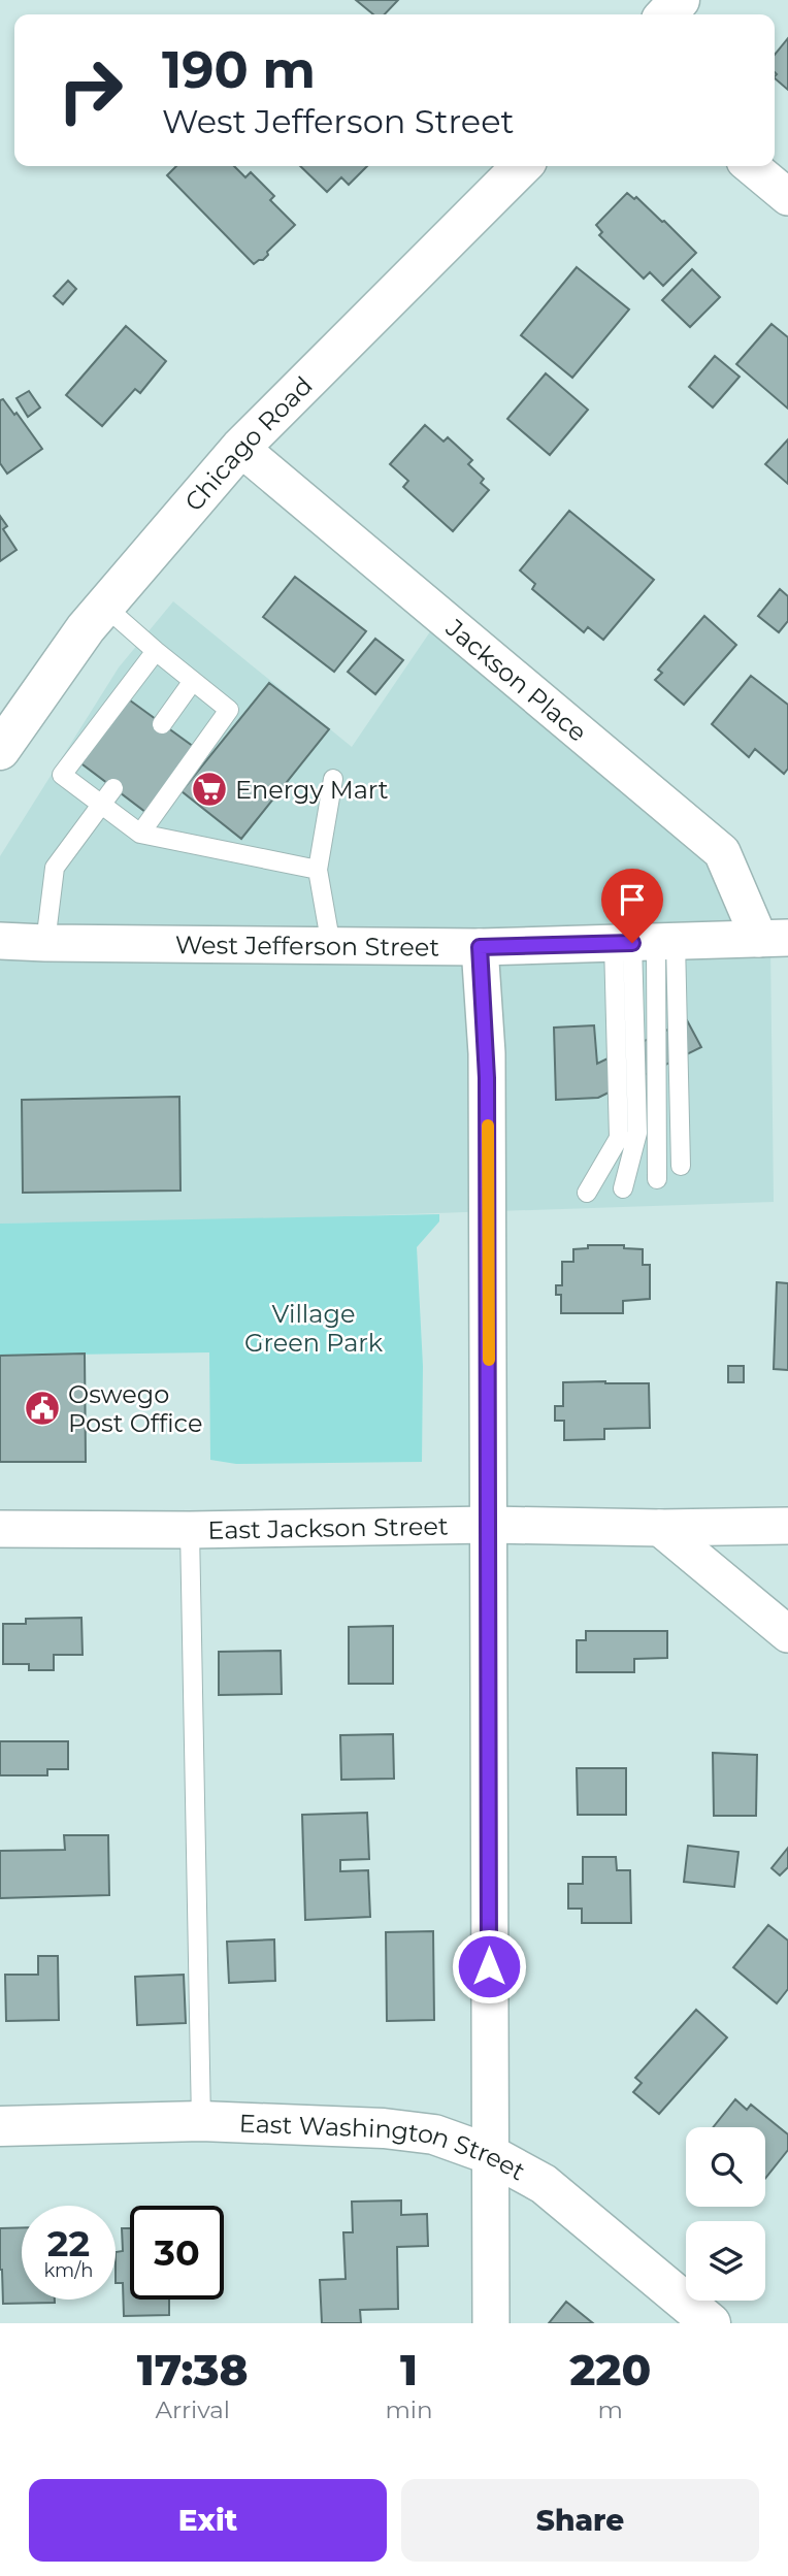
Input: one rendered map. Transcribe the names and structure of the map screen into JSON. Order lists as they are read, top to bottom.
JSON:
{
  "streets": {
    "main road": ["Chicago Road", "East Washington Street"],
    "street": ["Jackson Place", "West Jefferson Street", "East Jackson Street"]
  },
  "crossings": [
    ["Chicago Road", "Jackson Place"],
    ["Jackson Place", "West Jefferson Street"]
  ],
  "parks": ["Village Green Park"],
  "places": {
    "supermarket": ["Energy Mart"],
    "public building": ["Oswego Post Office"]
  },
  "page": {
    "turn": ["190 m", "West Jefferson Street"],
    "speed": "22 km/h",
    "limit": "30",
    "eta": [
      "17:38",
      "Arrival",
      "1",
      "min",
      "220",
      "m"
    ],
    "buttons": ["Exit", "Share"]
  }
}
